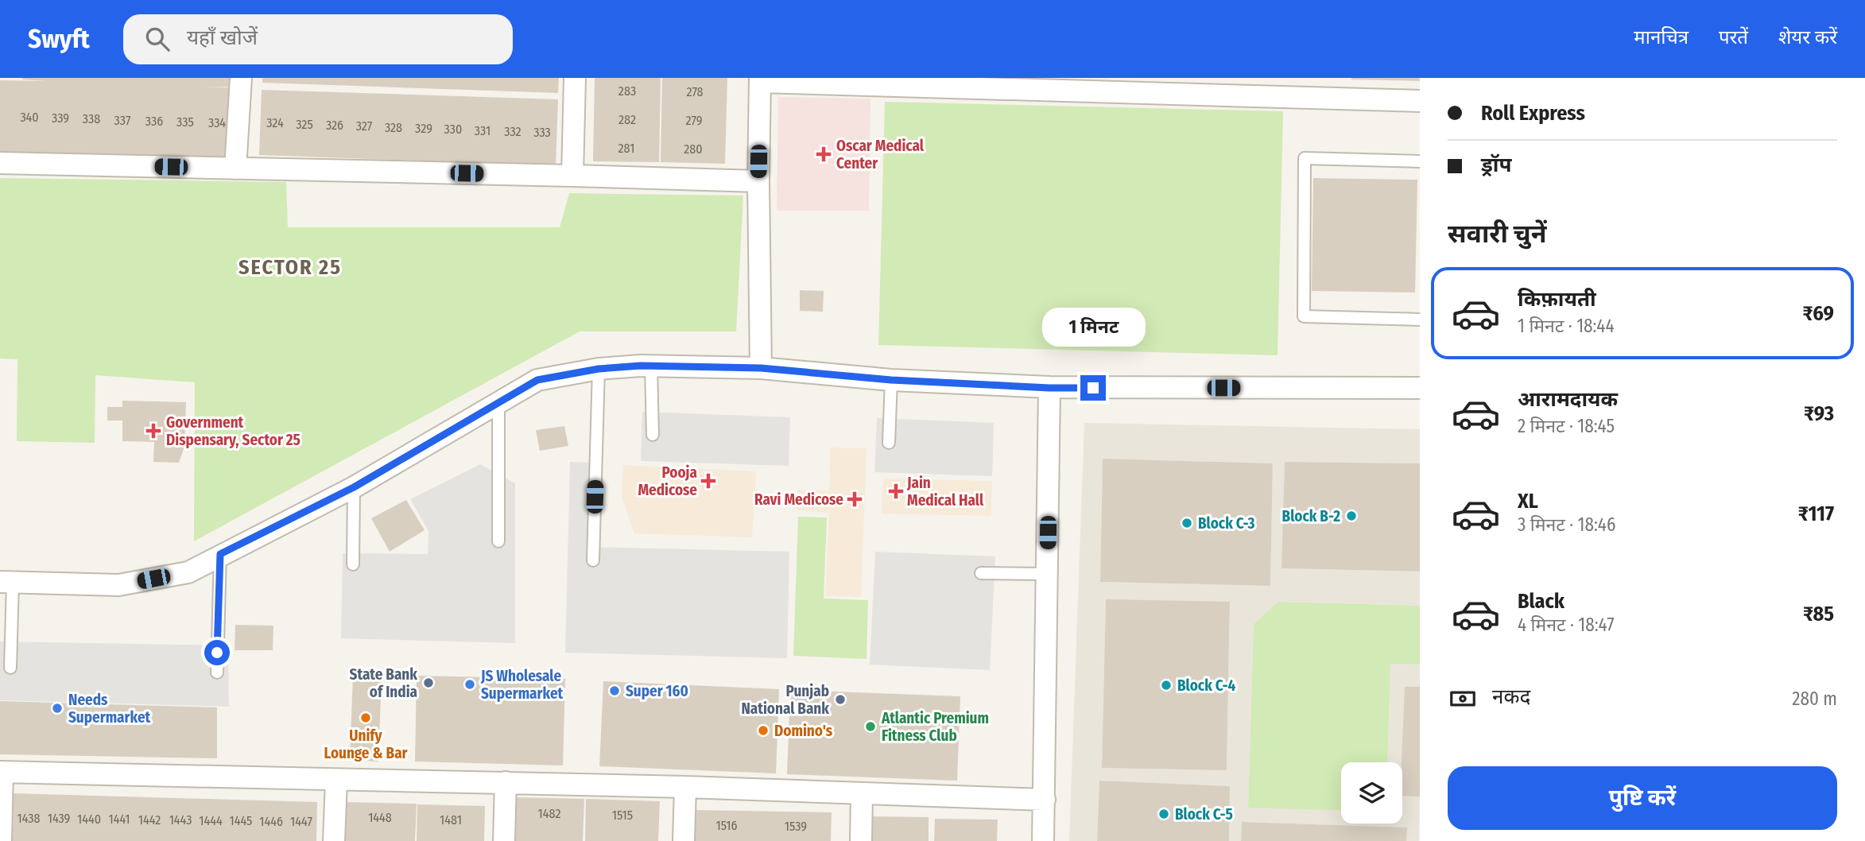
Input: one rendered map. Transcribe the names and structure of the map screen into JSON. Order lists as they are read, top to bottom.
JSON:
{
  "districts": ["SECTOR 25"],
  "places": {
    "health": [
      "Oscar Medical Center",
      "Government Dispensary, Sector 25",
      "Pooja Medicose",
      "Jain Medical Hall",
      "Ravi Medicose"
    ],
    "other": [
      "Block B-2",
      "Block C-3",
      "State Bank of India",
      "JS Wholesale Supermarket",
      "Block C-4",
      "Super 160",
      "Punjab National Bank",
      "Needs Supermarket",
      "Unify Lounge & Bar",
      "Atlantic Premium Fitness Club",
      "Domino's",
      "Block C-5"
    ]
  },
  "house_numbers": [
    "283",
    "278",
    "340",
    "339",
    "338",
    "282",
    "337",
    "279",
    "336",
    "335",
    "334",
    "324",
    "325",
    "326",
    "327",
    "328",
    "329",
    "330",
    "331",
    "332",
    "333",
    "281",
    "280",
    "1482",
    "1515",
    "1448",
    "1438",
    "1439",
    "1440",
    "1441",
    "1442",
    "1443",
    "1481",
    "1444",
    "1445",
    "1446",
    "1447",
    "1516",
    "1539"
  ],
  "page": {
    "header": "Swyft",
    "search": "यहाँ खोजें",
    "nav": ["मानचित्र", "परतें", "शेयर करें"],
    "banner": ["Roll Express", "ड्रॉप"],
    "heading": "सवारी चुनें",
    "list": [
      {
        "name": "किफ़ायती",
        "note": "1 मिनट · 18:44",
        "value": "₹69"
      },
      {
        "name": "आरामदायक",
        "note": "2 मिनट · 18:45",
        "value": "₹93"
      },
      {
        "name": "XL",
        "note": "3 मिनट · 18:46",
        "value": "₹117"
      },
      {
        "name": "Black",
        "note": "4 मिनट · 18:47",
        "value": "₹85"
      }
    ],
    "bubble": "1 मिनट",
    "pay": ["नकद", "280 m"],
    "buttons": "पुष्टि करें"
  }
}
